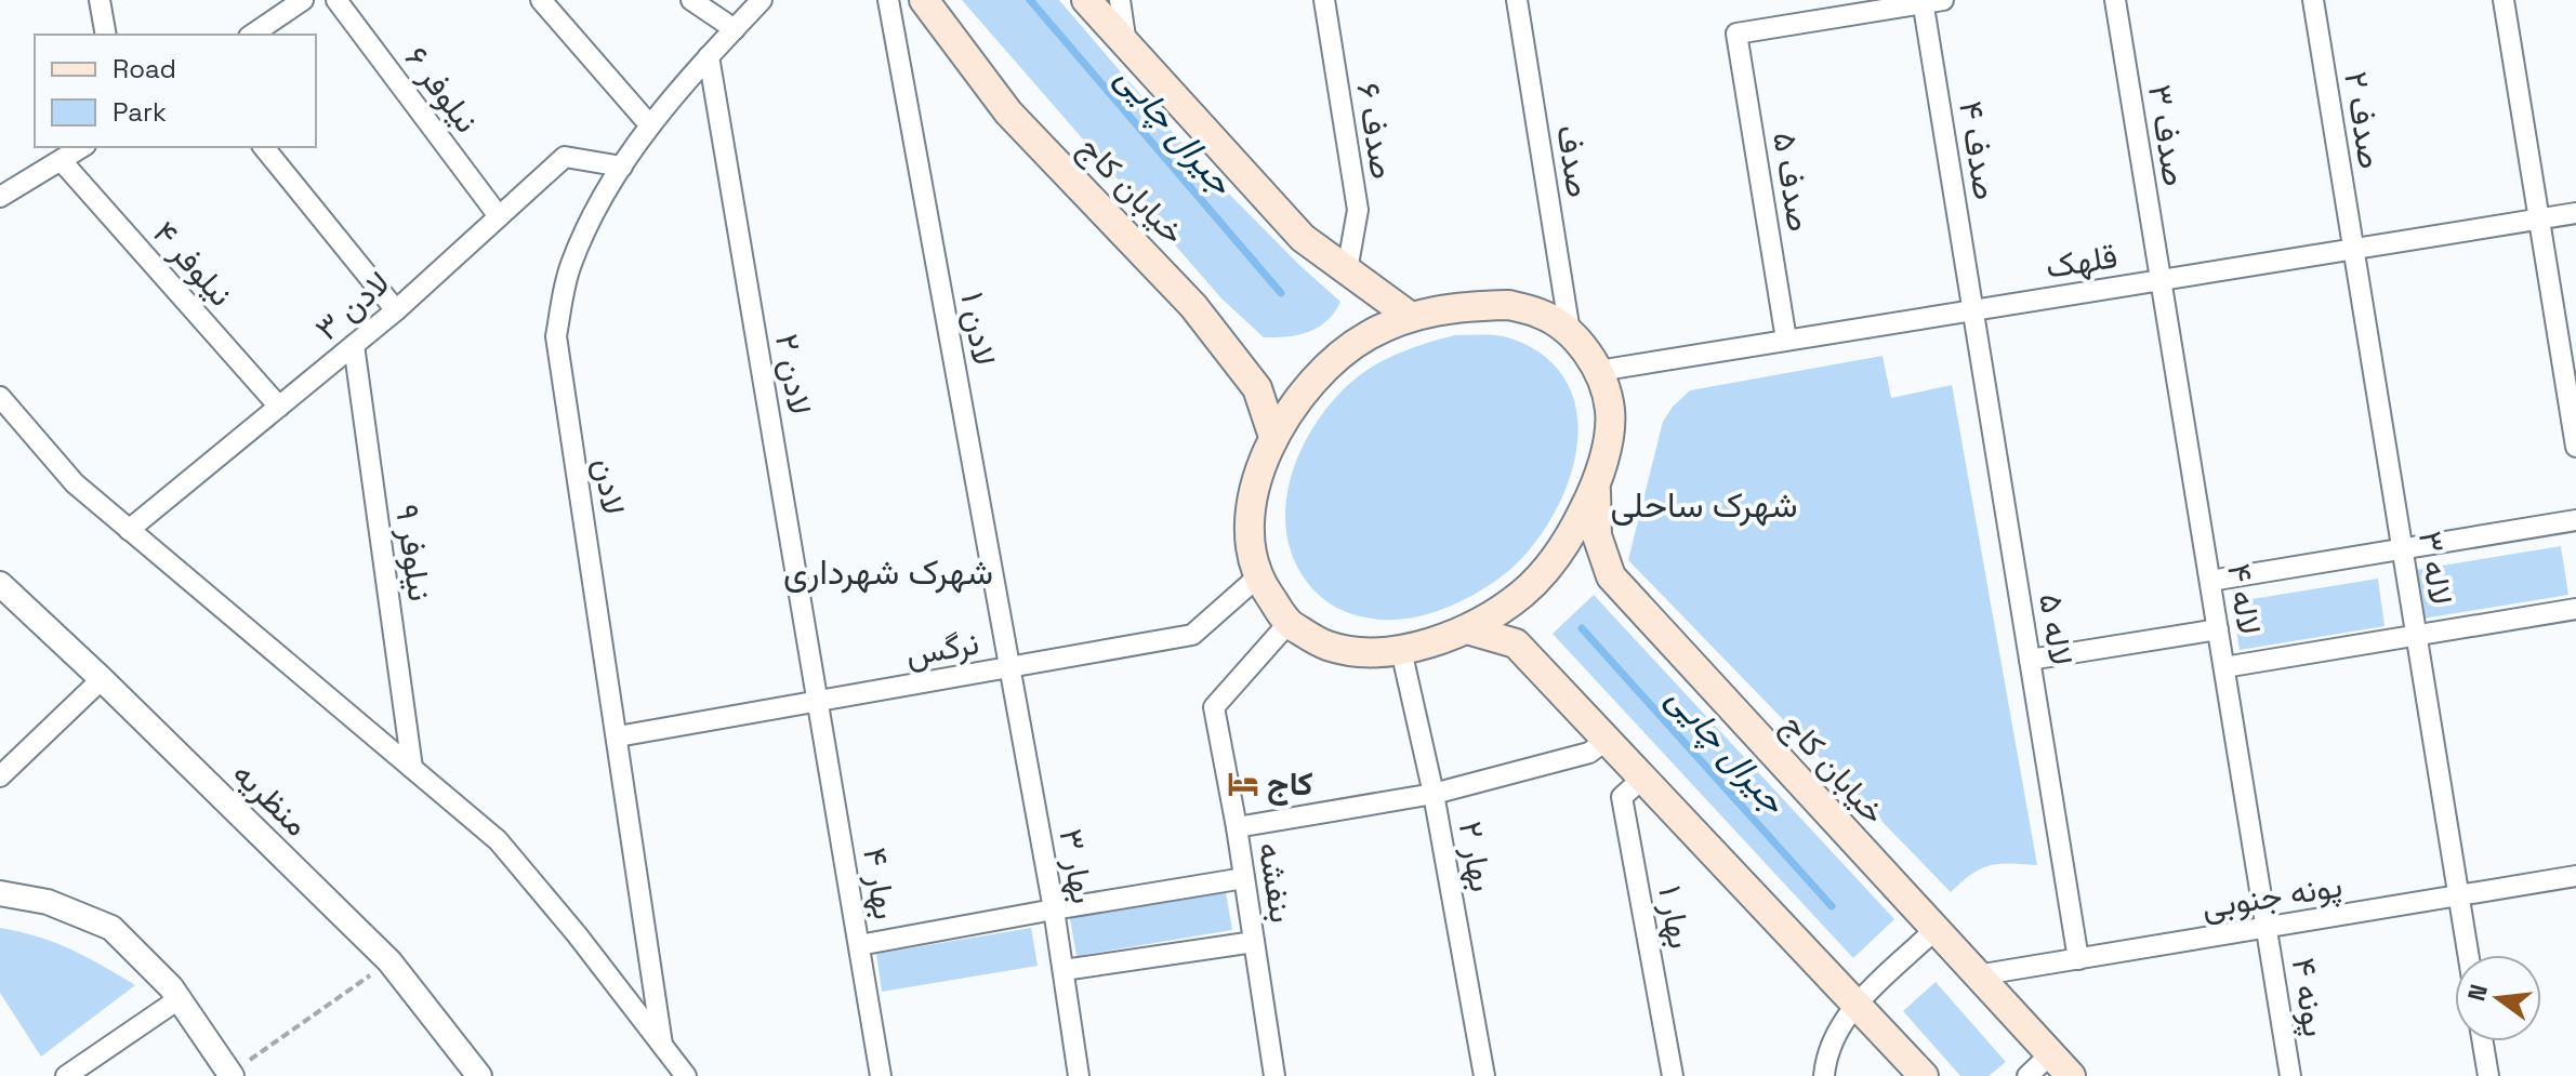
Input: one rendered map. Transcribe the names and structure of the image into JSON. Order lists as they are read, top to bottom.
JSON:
{
  "streets": {
    "main road": ["خیابان کاج"],
    "street": [
      "نیلوفر ۶",
      "صدف ۲",
      "صدف ۶",
      "صدف ۳",
      "صدف ۴",
      "صدف",
      "صدف ۵",
      "قلهک",
      "نیلوفر ۴",
      "لادن ۳",
      "لادن ۱",
      "لادن ۲",
      "لادن",
      "نیلوفر ۹",
      "لاله ۳",
      "لاله ۴",
      "لاله ۵",
      "نرگس",
      "منظریه",
      "بهار ۲",
      "بهار ۳",
      "بنفشه",
      "بهار ۴",
      "پونه جنوبی",
      "بهار ۱",
      "پونه ۴"
    ]
  },
  "crossings": [
    ["نیلوفر ۶", "لادن ۳"],
    ["صدف ۲", "قلهک"],
    ["صدف ۲", "لاله ۳"],
    ["صدف ۳", "قلهک"],
    ["صدف ۳", "لاله ۴"],
    ["صدف ۴", "صدف ۵"],
    ["صدف ۴", "قلهک"],
    ["صدف ۴", "لاله ۵"],
    ["صدف ۵", "قلهک"],
    ["خیابان کاج", "پونه جنوبی"],
    ["قلهک", "لاله ۳"],
    ["قلهک", "لاله ۴"],
    ["قلهک", "لاله ۵"],
    ["نیلوفر ۴", "لادن ۳"],
    ["لادن ۳", "لادن"],
    ["لادن ۳", "نیلوفر ۹"],
    ["لادن ۱", "نرگس"],
    ["لادن ۱", "بهار ۳"],
    ["لادن ۲", "لادن"],
    ["لادن ۲", "نرگس"],
    ["لادن ۲", "بهار ۴"],
    ["لادن", "نرگس"],
    ["لاله ۳", "پونه جنوبی"],
    ["لاله ۴", "پونه جنوبی"],
    ["لاله ۴", "پونه ۴"],
    ["لاله ۵", "پونه جنوبی"],
    ["نرگس", "بهار ۳"],
    ["نرگس", "بهار ۴"],
    ["پونه جنوبی", "پونه ۴"]
  ],
  "districts": ["شهرک ساحلی", "شهرک شهرداری"],
  "water": ["جیرال چایی"],
  "places": {
    "hotel": ["کاج"]
  },
  "legend": ["Road", "Park"],
  "north": "left"
}
